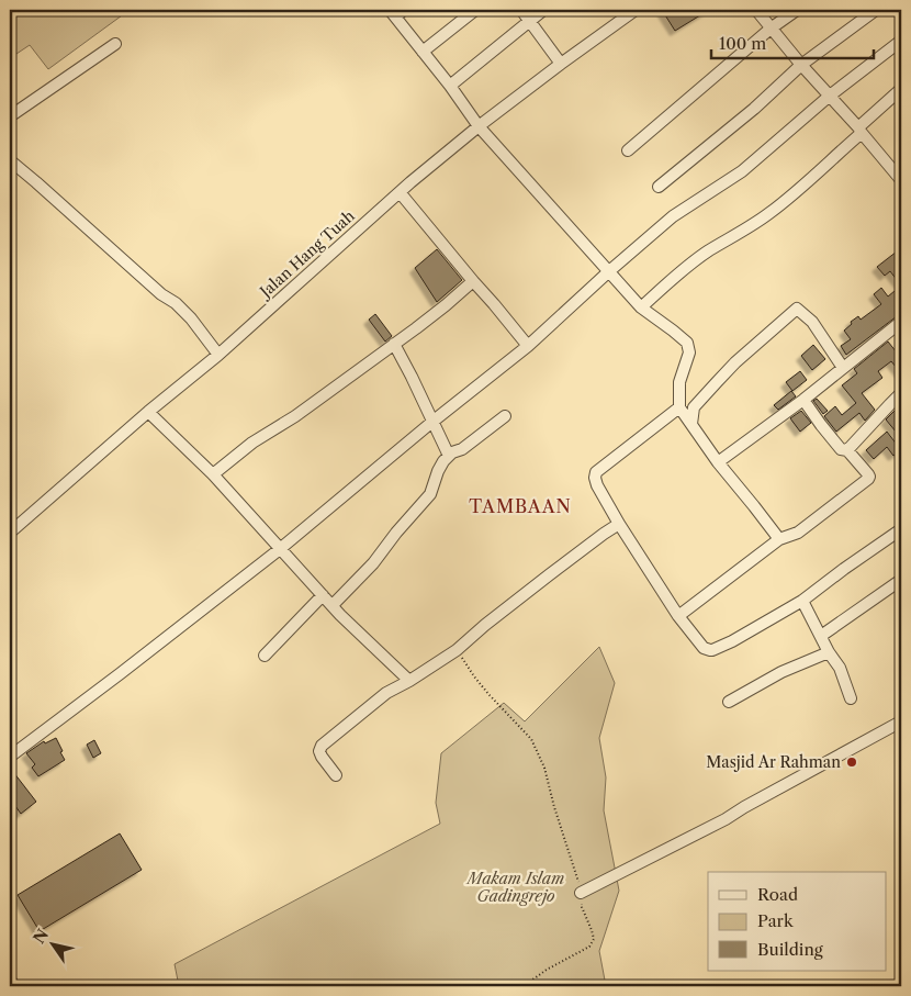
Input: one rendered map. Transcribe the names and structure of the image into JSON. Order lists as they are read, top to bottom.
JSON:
{
  "streets": {
    "street": ["Jalan Hang Tuah"]
  },
  "districts": ["TAMBAAN"],
  "parks": ["Makam Islam Gadingrejo"],
  "places": ["Masjid Ar Rahman"],
  "legend": ["Road", "Park", "Building"],
  "scale_bar": "100 m",
  "north": "top left"
}
